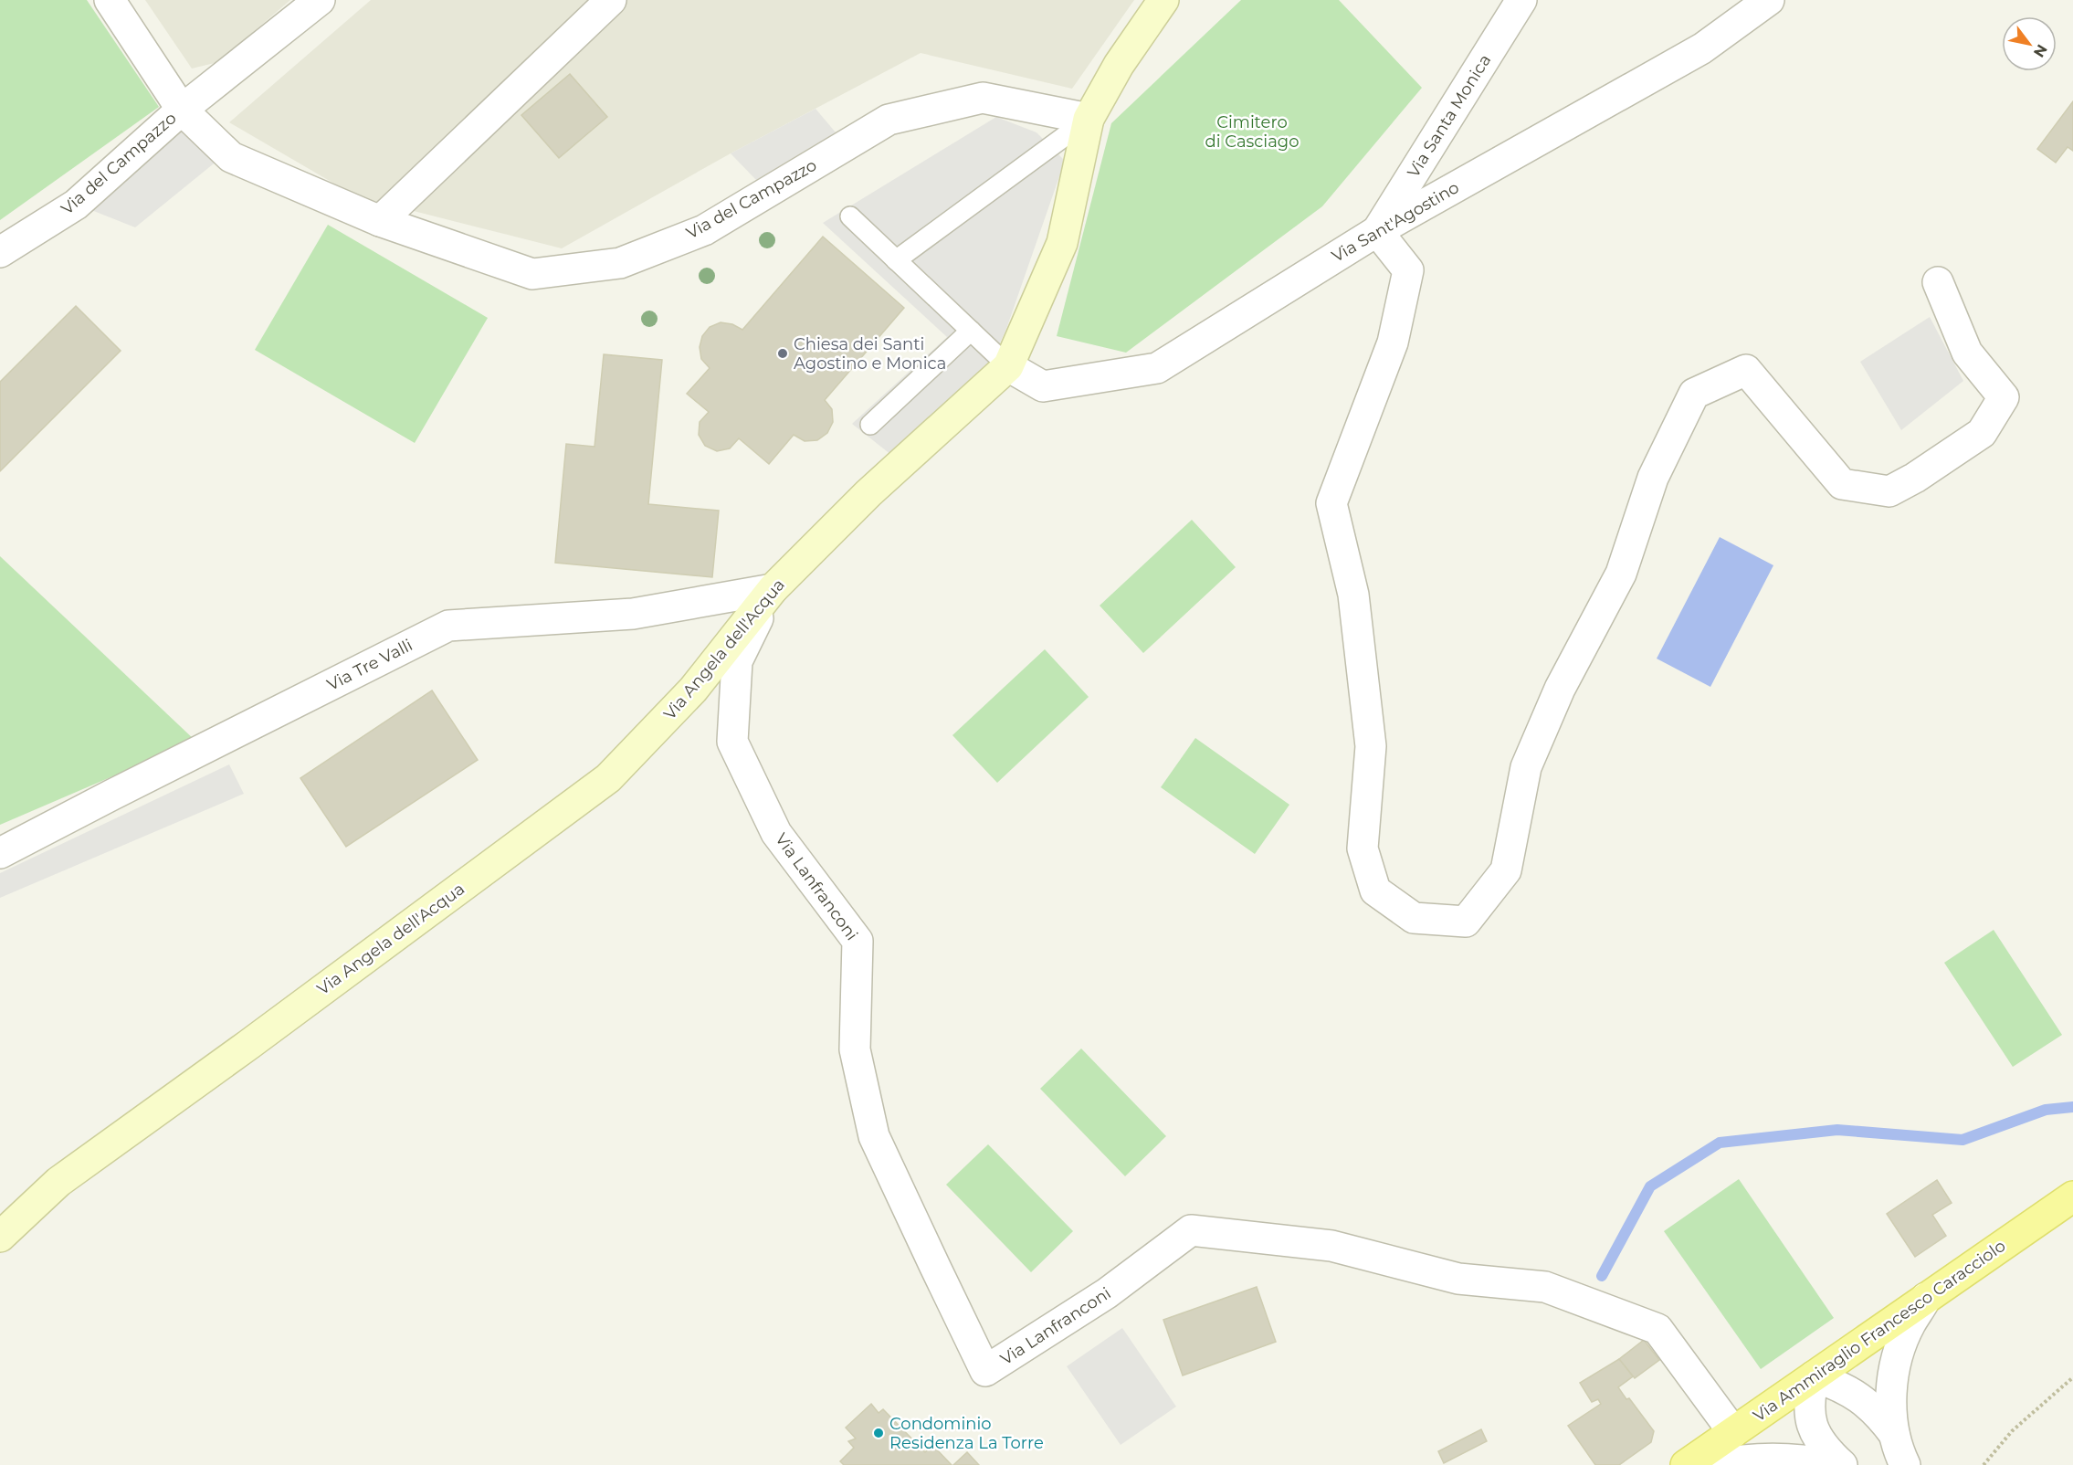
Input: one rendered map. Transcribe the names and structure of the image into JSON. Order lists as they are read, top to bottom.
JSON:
{
  "streets": {
    "main road": ["Via Ammiraglio Francesco Caracciolo"],
    "street": [
      "Via Santa Monica",
      "Via del Campazzo",
      "Via Sant'Agostino",
      "Via Angela dell'Acqua",
      "Via Tre Valli",
      "Via Lanfranconi"
    ]
  },
  "crossings": [
    ["Via Santa Monica", "Via Sant'Agostino"],
    ["Via del Campazzo", "Via Angela dell'Acqua"],
    ["Via Sant'Agostino", "Via Angela dell'Acqua"],
    ["Via Angela dell'Acqua", "Via Tre Valli"],
    ["Via Angela dell'Acqua", "Via Lanfranconi"],
    ["Via Tre Valli", "Via Lanfranconi"],
    ["Via Lanfranconi", "Via Ammiraglio Francesco Caracciolo"]
  ],
  "parks": ["Cimitero di Casciago"],
  "places": ["Chiesa dei Santi Agostino e Monica", "Condominio Residenza La Torre"],
  "north": "bottom right"
}
